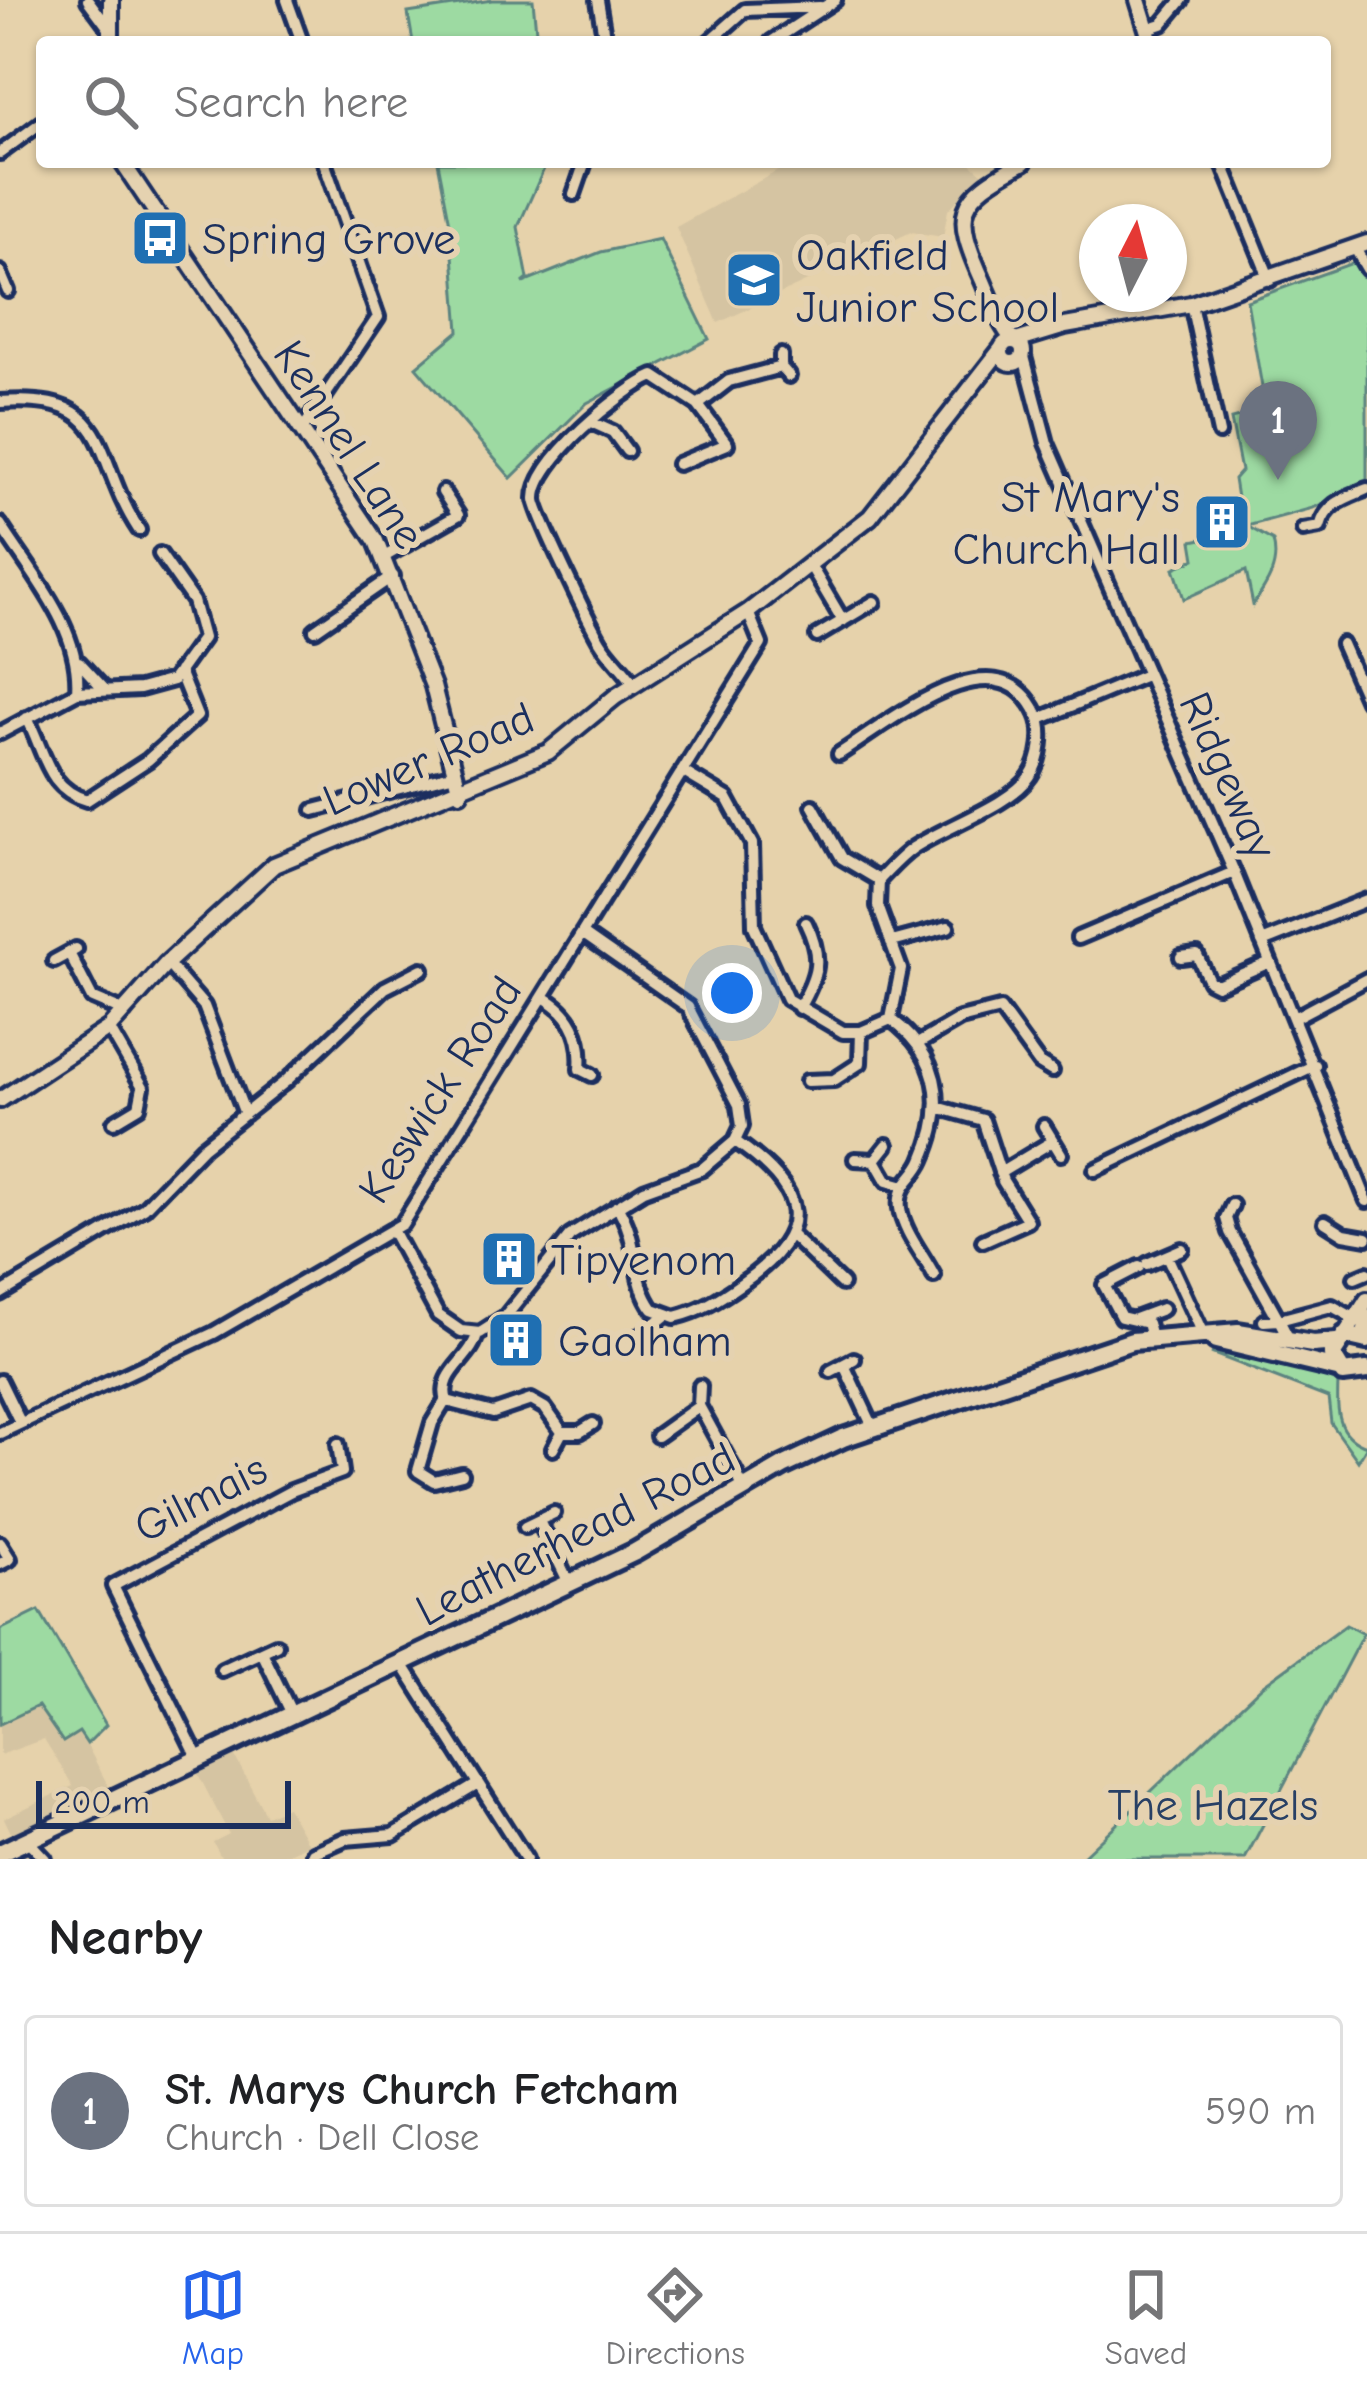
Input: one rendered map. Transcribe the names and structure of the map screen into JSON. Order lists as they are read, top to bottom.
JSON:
{
  "streets": {
    "main road": ["Leatherhead Road"],
    "street": [
      "Kennel Lane",
      "Lower Road",
      "Ridgeway",
      "Keswick Road",
      "Gilmais"
    ]
  },
  "crossings": [
    ["Kennel Lane", "Lower Road"],
    ["Lower Road", "Ridgeway"],
    ["Lower Road", "Keswick Road"],
    ["Gilmais", "Leatherhead Road"]
  ],
  "parks": ["The Hazels"],
  "places": {
    "bus stop": ["Spring Grove"],
    "school or university": ["Oakfield Junior School"],
    "building": ["St Mary's Church Hall", "Tipyenom", "Gaolham"]
  },
  "scale_bar": "200 m",
  "north": "top",
  "page": {
    "search": "Search here",
    "pins": "1",
    "scale": "200 m",
    "heading": "Nearby",
    "list": [
      {
        "mark": "1",
        "name": "St. Marys Church Fetcham",
        "note": "Church · Dell Close",
        "value": "590 m"
      }
    ],
    "nav": ["Map", "Directions", "Saved"]
  }
}
